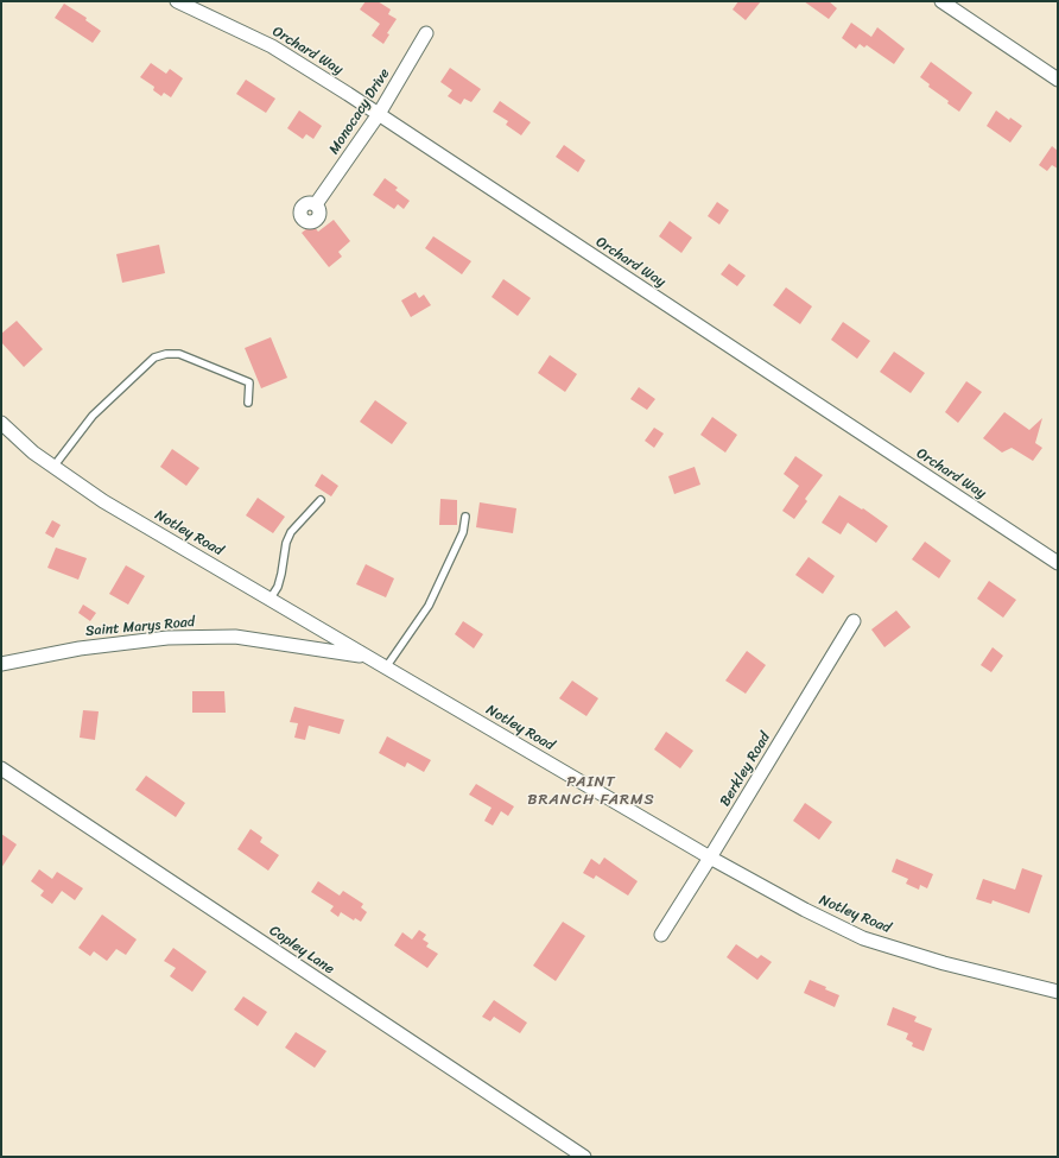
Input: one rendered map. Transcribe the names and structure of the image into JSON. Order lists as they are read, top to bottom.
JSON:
{
  "streets": {
    "street": [
      "Orchard Way",
      "Monocacy Drive",
      "Notley Road",
      "Saint Marys Road",
      "Berkley Road",
      "Copley Lane"
    ]
  },
  "crossings": [
    ["Orchard Way", "Monocacy Drive"],
    ["Notley Road", "Saint Marys Road"],
    ["Notley Road", "Berkley Road"]
  ],
  "districts": ["PAINT BRANCH FARMS"]
}
